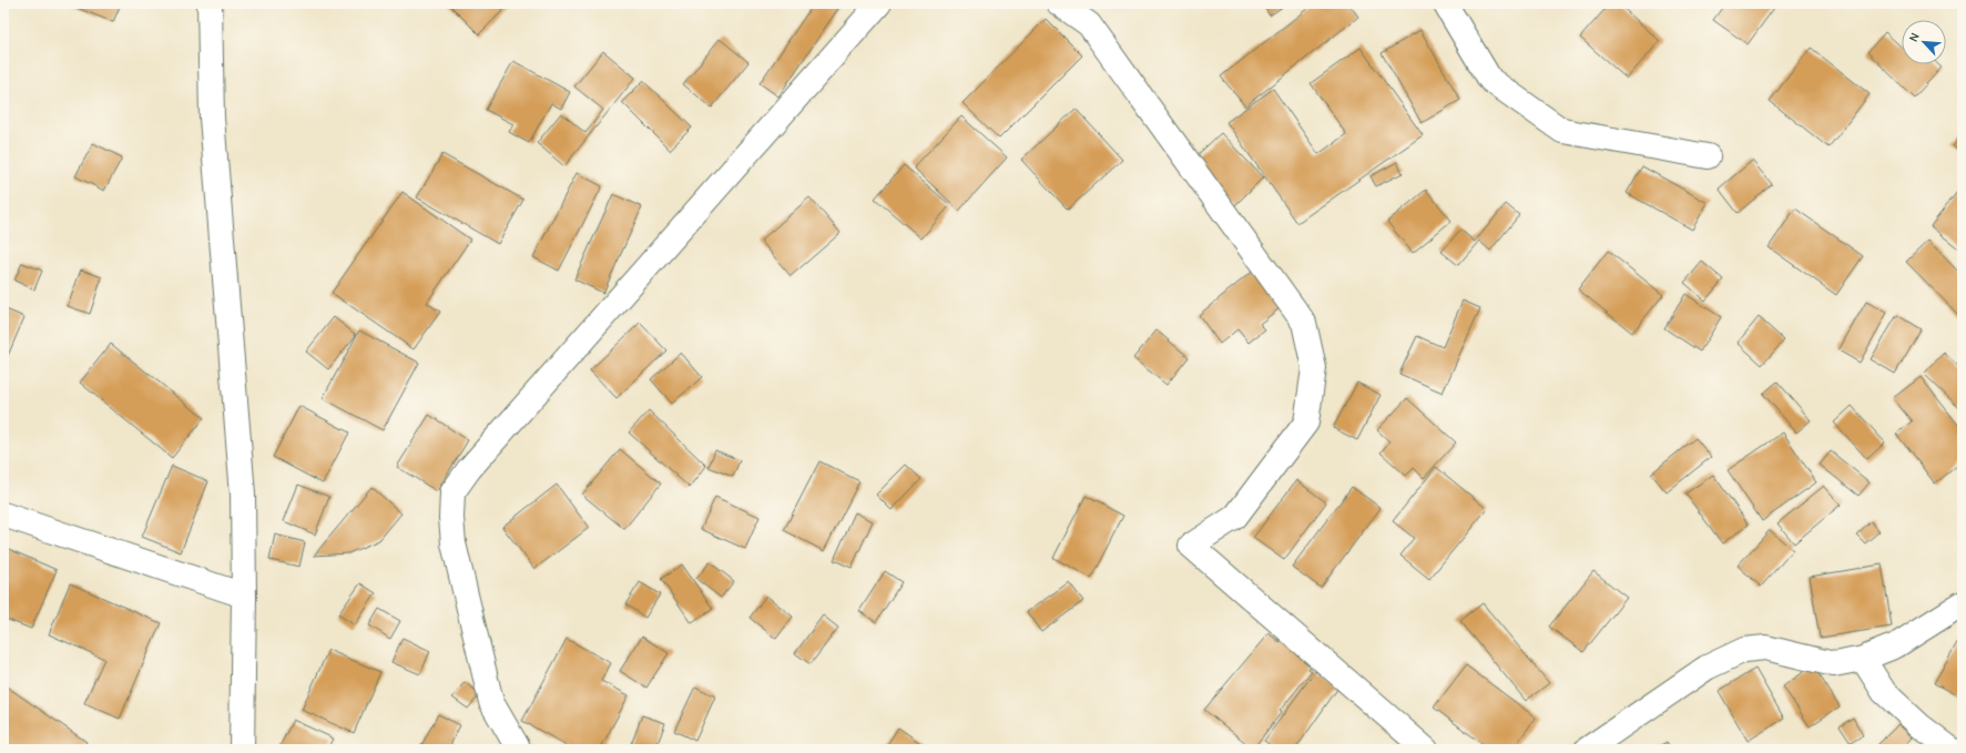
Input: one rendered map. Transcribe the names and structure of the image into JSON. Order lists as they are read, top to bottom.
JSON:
{
  "north": "top left"
}
